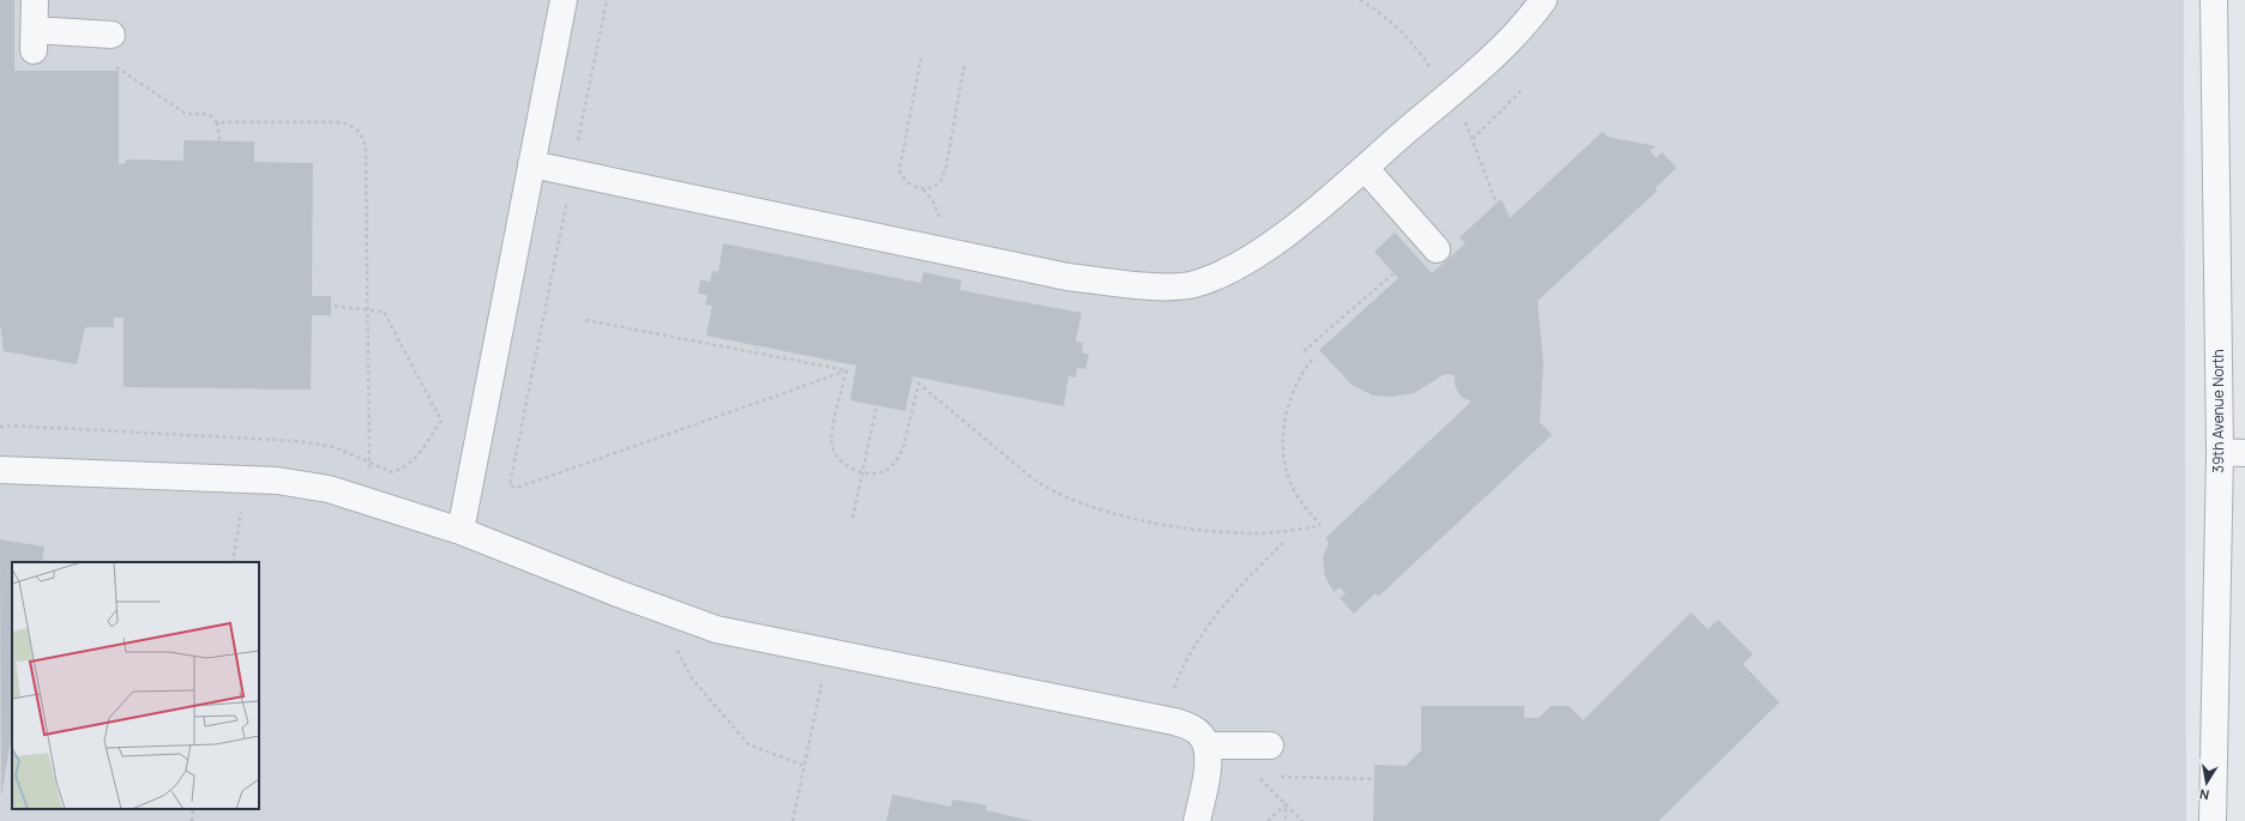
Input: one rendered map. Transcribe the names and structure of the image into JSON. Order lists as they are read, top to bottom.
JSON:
{
  "streets": {
    "street": ["39th Avenue North"]
  },
  "north": "bottom"
}
